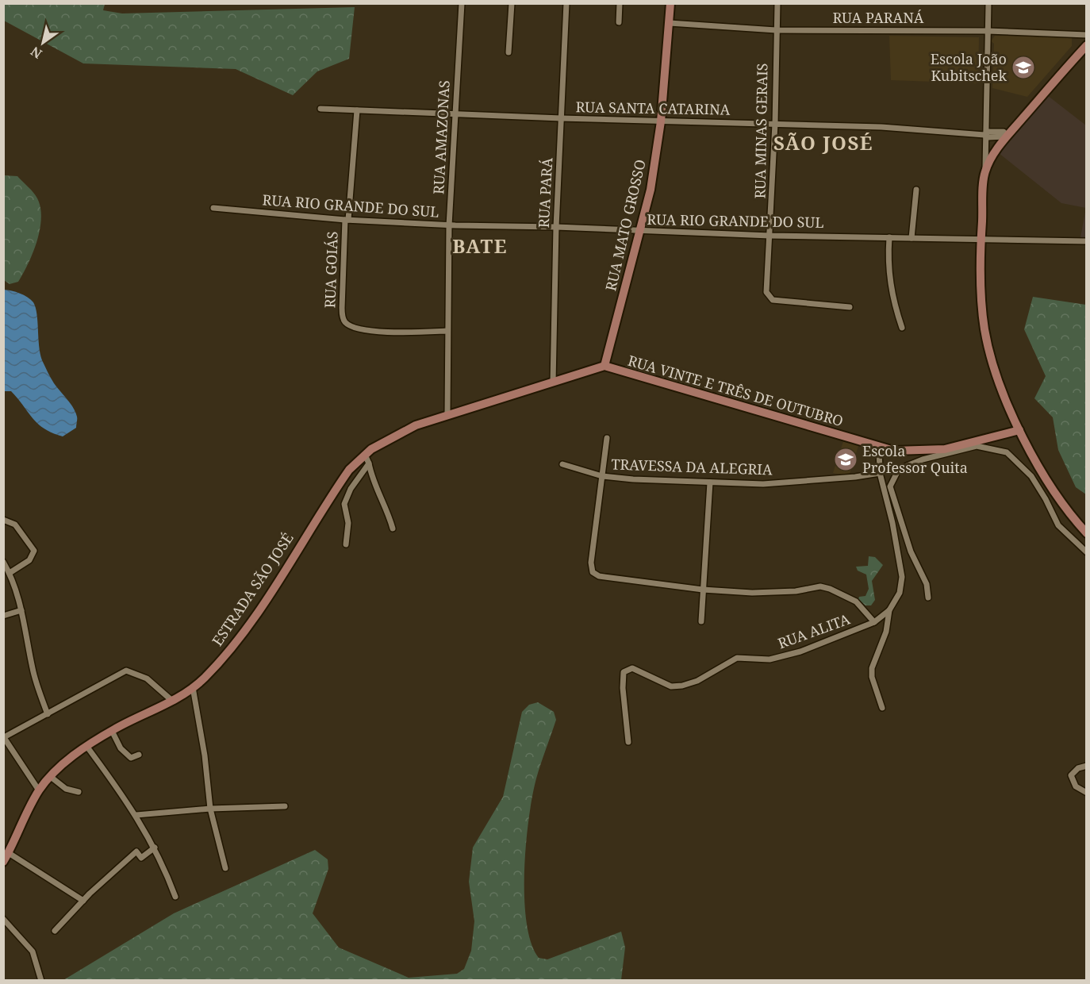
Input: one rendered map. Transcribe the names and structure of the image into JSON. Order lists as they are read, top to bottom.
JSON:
{
  "streets": {
    "street": [
      "RUA PARANÁ",
      "RUA SANTA CATARINA",
      "RUA MINAS GERAIS",
      "RUA AMAZONAS",
      "RUA PARÁ",
      "RUA RIO GRANDE DO SUL",
      "RUA MATO GROSSO",
      "RUA GOIÁS",
      "RUA VINTE E TRÊS DE OUTUBRO",
      "TRAVESSA DA ALEGRIA",
      "ESTRADA SÃO JOSÉ",
      "RUA ALITA"
    ]
  },
  "crossings": [
    ["RUA PARANÁ", "RUA MINAS GERAIS"],
    ["RUA PARANÁ", "RUA MATO GROSSO"],
    ["RUA SANTA CATARINA", "RUA MINAS GERAIS"],
    ["RUA SANTA CATARINA", "RUA AMAZONAS"],
    ["RUA SANTA CATARINA", "RUA PARÁ"],
    ["RUA SANTA CATARINA", "RUA MATO GROSSO"],
    ["RUA SANTA CATARINA", "RUA GOIÁS"],
    ["RUA MINAS GERAIS", "RUA RIO GRANDE DO SUL"],
    ["RUA AMAZONAS", "RUA RIO GRANDE DO SUL"],
    ["RUA AMAZONAS", "RUA GOIÁS"],
    ["RUA AMAZONAS", "ESTRADA SÃO JOSÉ"],
    ["RUA PARÁ", "RUA RIO GRANDE DO SUL"],
    ["RUA RIO GRANDE DO SUL", "RUA MATO GROSSO"],
    ["RUA RIO GRANDE DO SUL", "RUA GOIÁS"],
    ["RUA MATO GROSSO", "RUA VINTE E TRÊS DE OUTUBRO"],
    ["RUA VINTE E TRÊS DE OUTUBRO", "RUA ALITA"],
    ["TRAVESSA DA ALEGRIA", "RUA ALITA"]
  ],
  "districts": ["SÃO JOSÉ", "BATE"],
  "places": {
    "school or university": ["Escola João Kubitschek", "Escola Professor Quita"]
  },
  "north": "bottom left"
}
